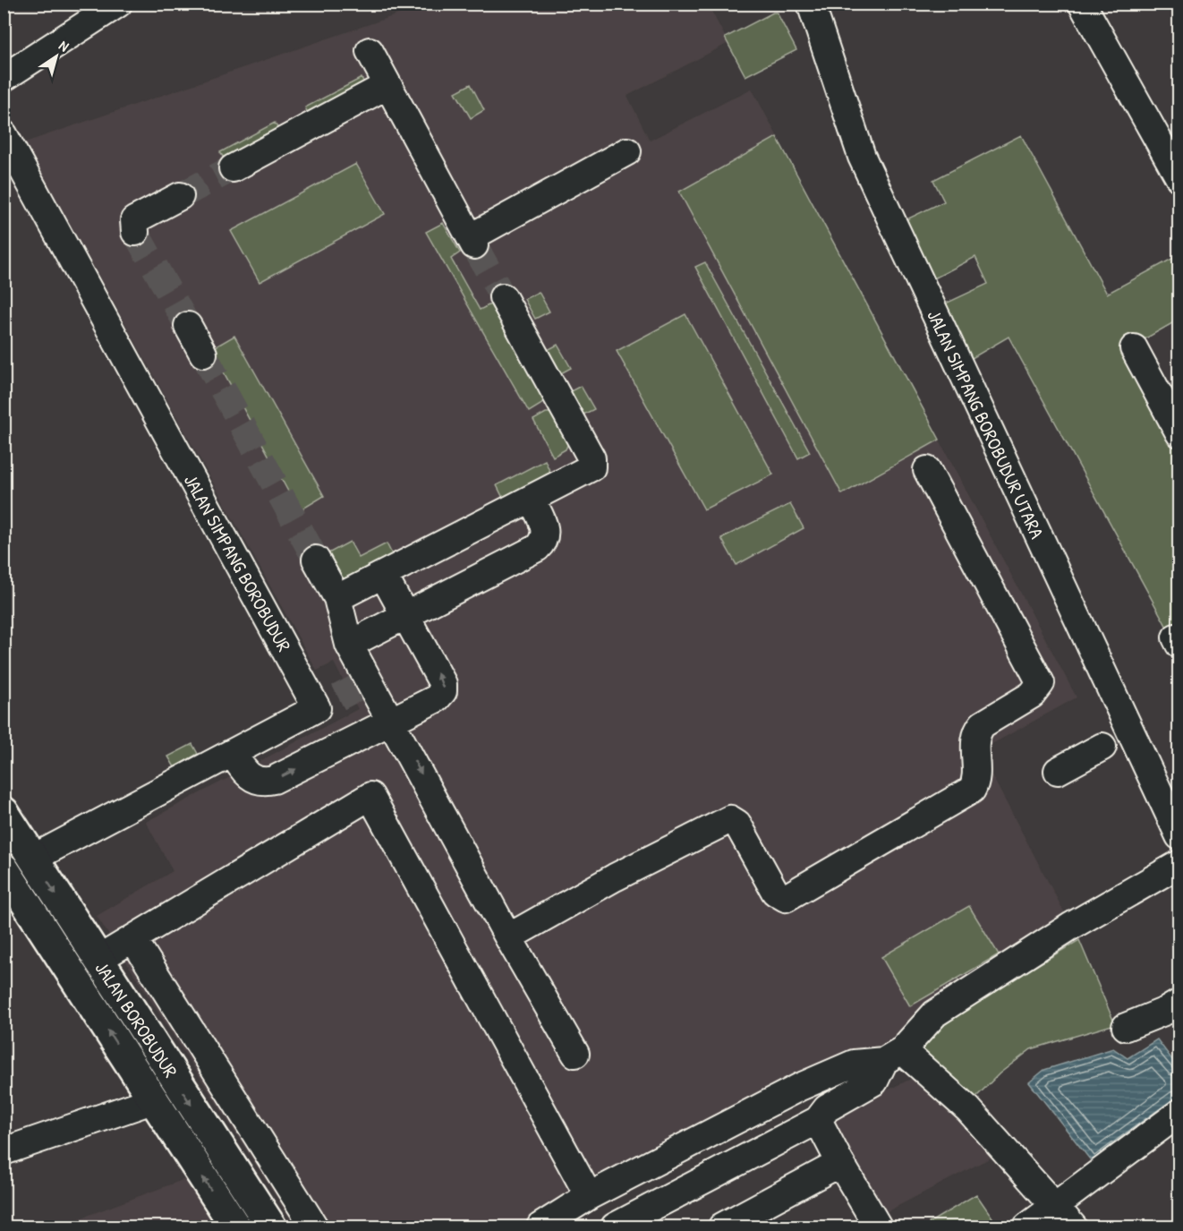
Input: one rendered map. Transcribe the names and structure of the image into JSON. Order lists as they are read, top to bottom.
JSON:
{
  "streets": {
    "main road": ["JALAN BOROBUDUR"],
    "street": ["JALAN SIMPANG BOROBUDUR UTARA", "JALAN SIMPANG BOROBUDUR"]
  },
  "north": "top right"
}
